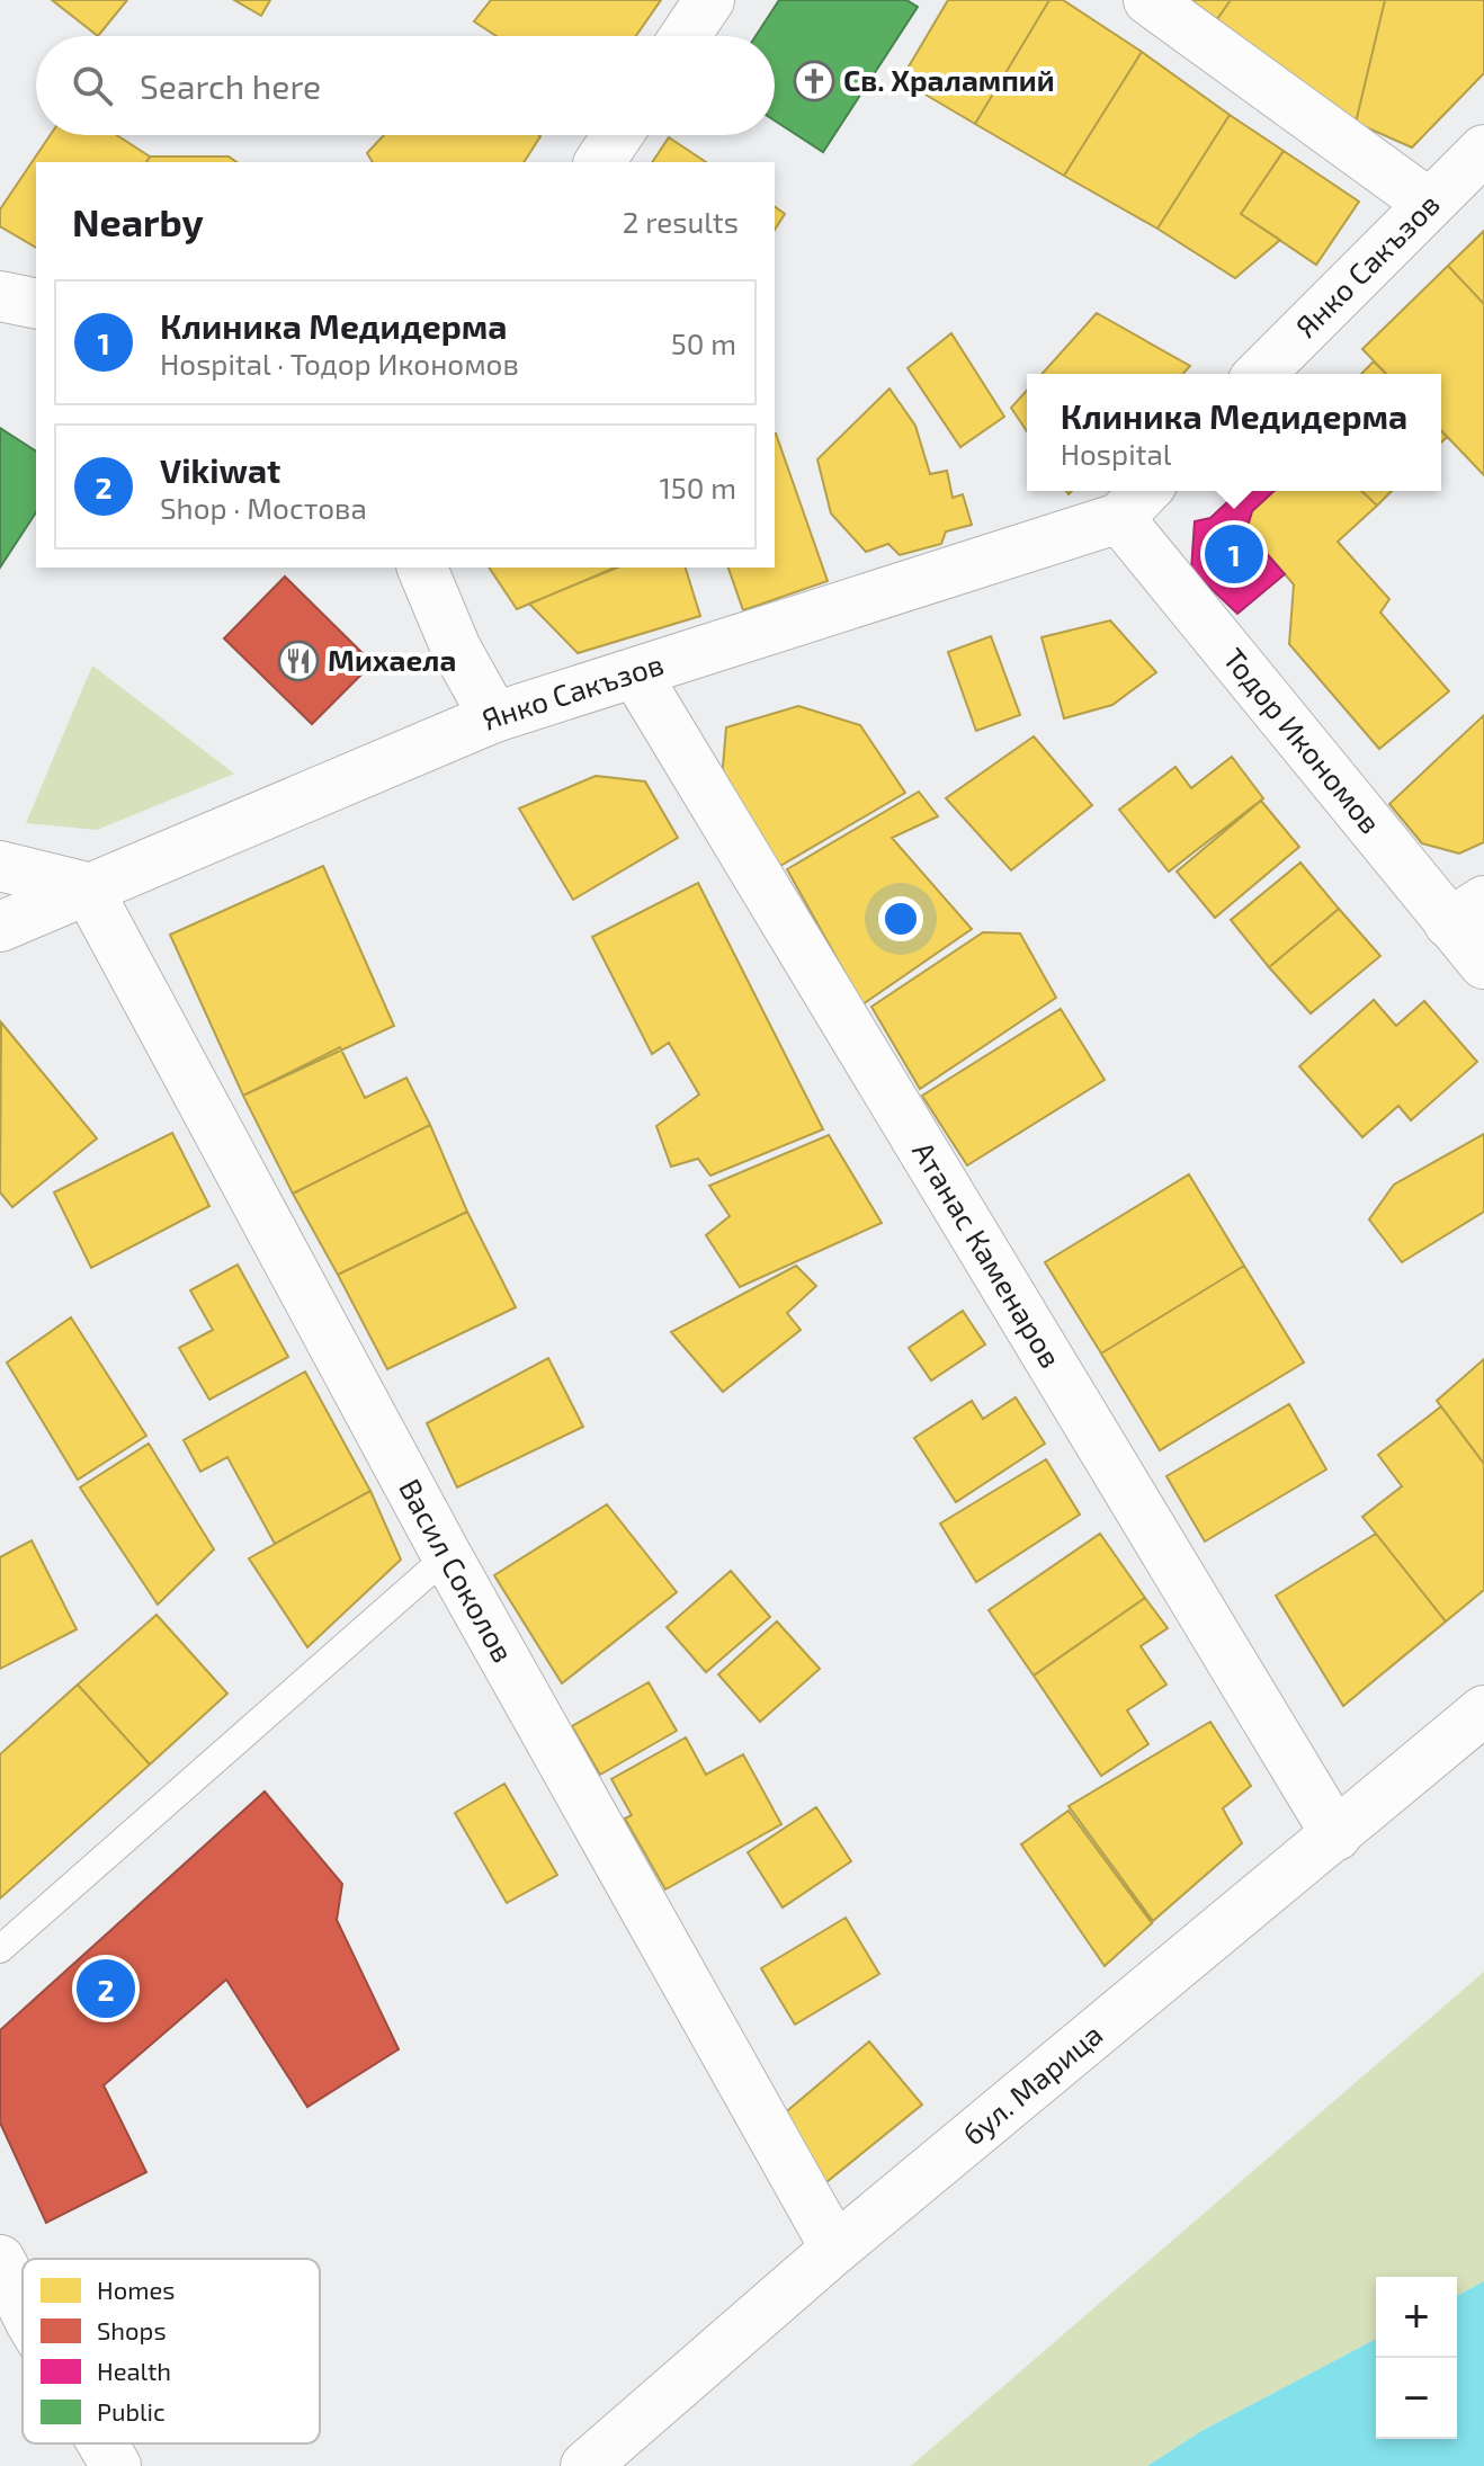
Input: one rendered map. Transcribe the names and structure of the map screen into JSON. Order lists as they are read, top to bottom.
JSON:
{
  "streets": {
    "street": [
      "Янко Сакъзов",
      "Тодор Икономов",
      "Атанас Каменаров",
      "Васил Соколов",
      "бул. Марица"
    ]
  },
  "crossings": [
    ["Янко Сакъзов", "Тодор Икономов"],
    ["Янко Сакъзов", "Атанас Каменаров"],
    ["Янко Сакъзов", "Васил Соколов"],
    ["Атанас Каменаров", "бул. Марица"],
    ["Васил Соколов", "бул. Марица"]
  ],
  "places": {
    "church": ["Св. Хралампий"],
    "restaurant": ["Михаела"]
  },
  "legend": [
    "Homes",
    "Shops",
    "Health",
    "Public"
  ],
  "page": {
    "search": "Search here",
    "heading": ["Nearby", "2 results"],
    "list": [
      {
        "mark": "1",
        "name": "Клиника Медидерма",
        "note": "Hospital · Тодор Икономов",
        "value": "50 m"
      },
      {
        "mark": "2",
        "name": "Vikiwat",
        "note": "Shop · Мостова",
        "value": "150 m"
      }
    ],
    "popup": ["Клиника Медидерма", "Hospital"],
    "pins": ["1", "2"],
    "map_buttons": ["+", "−"]
  }
}
